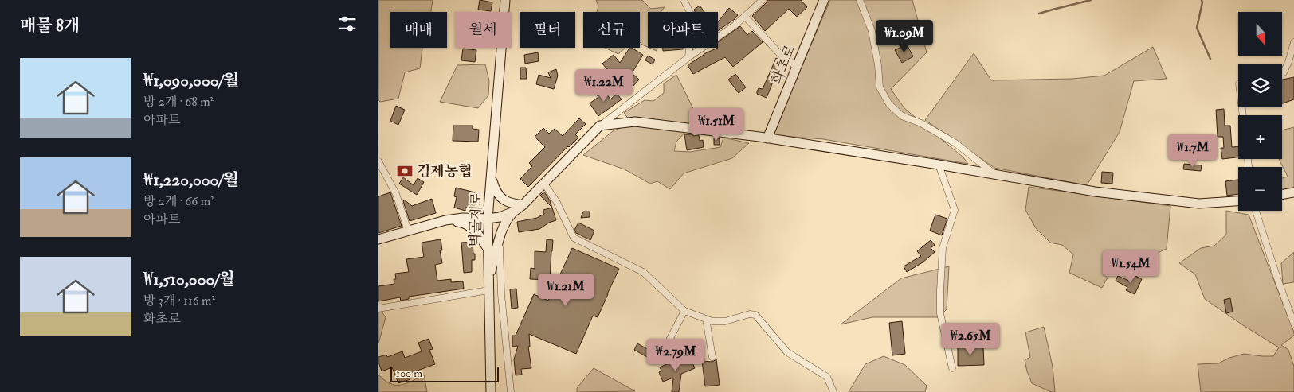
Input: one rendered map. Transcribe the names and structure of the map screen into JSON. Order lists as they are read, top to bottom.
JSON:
{
  "streets": {
    "street": ["화초로", "벽골제로"]
  },
  "places": {
    "bank": ["김제농협"]
  },
  "scale_bar": "100 m",
  "north": "bottom",
  "page": {
    "heading": "매물 8개",
    "map_buttons": ["+", "−"],
    "chip": [
      "매매",
      "월세",
      "필터",
      "신규",
      "아파트"
    ],
    "price": [
      "₩1.09M",
      "₩1.22M",
      "₩1.51M",
      "₩1.7M",
      "₩1.54M",
      "₩1.21M",
      "₩2.65M",
      "₩2.79M"
    ],
    "list": [
      {
        "name": "₩1,090,000/월",
        "note": "방 2개 · 68 m² · 아파트"
      },
      {
        "name": "₩1,220,000/월",
        "note": "방 2개 · 66 m² · 아파트"
      },
      {
        "name": "₩1,510,000/월",
        "note": "방 3개 · 116 m² · 화초로"
      }
    ],
    "scale": "100 m"
  }
}
